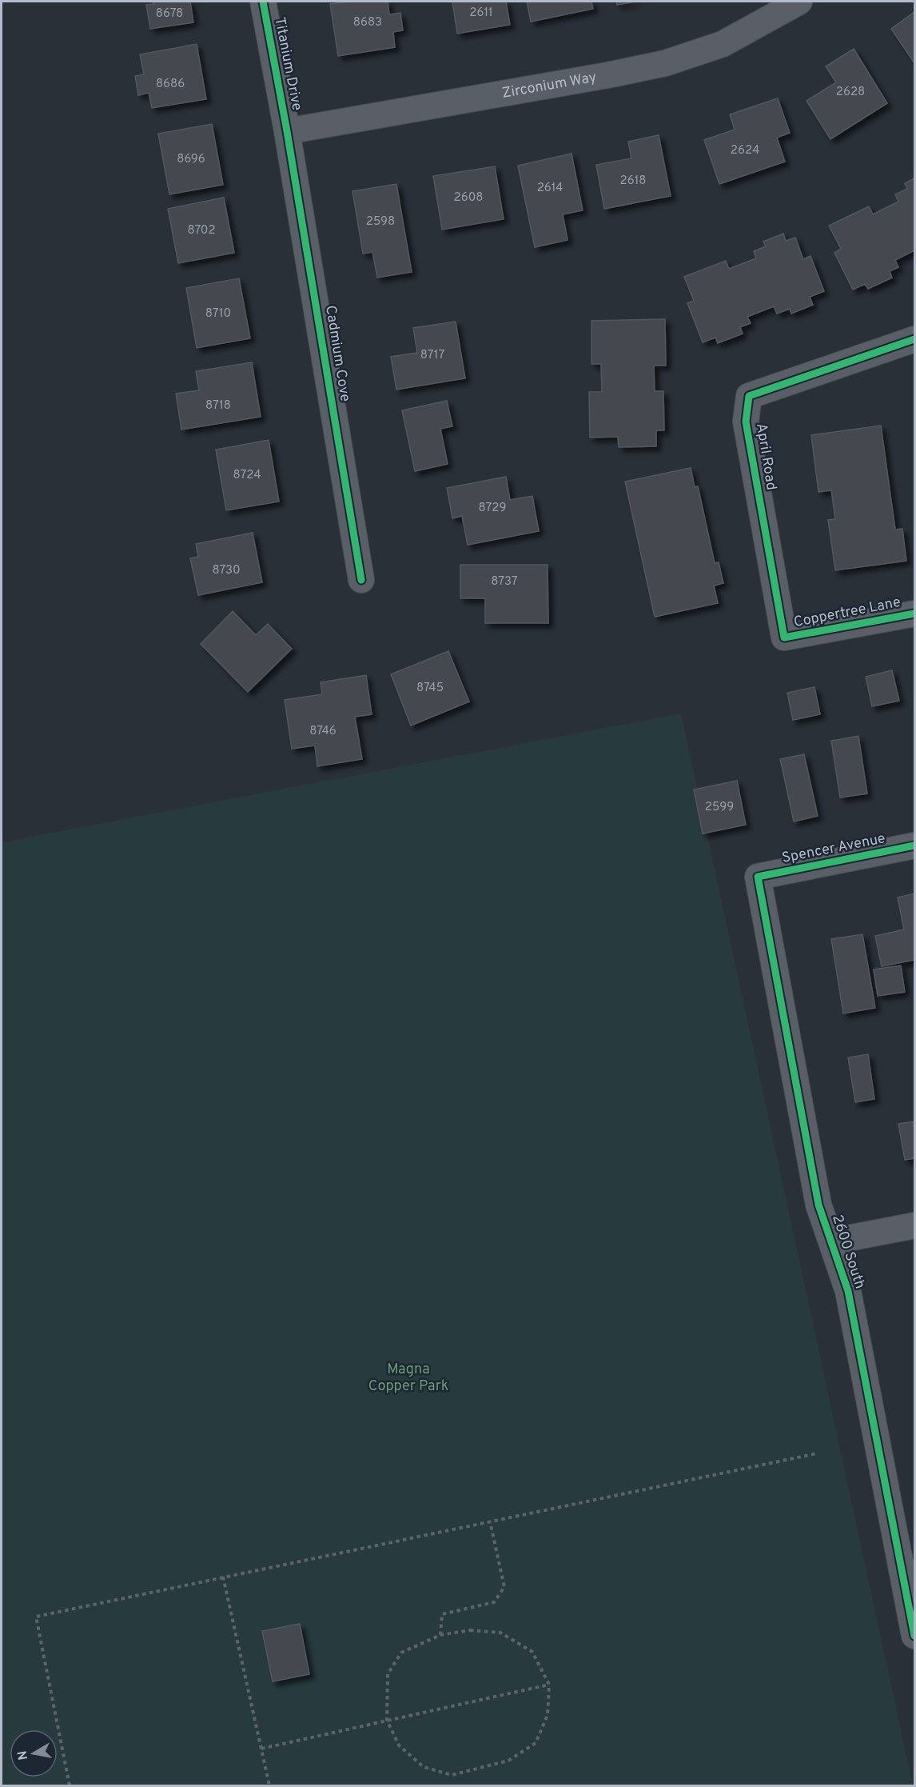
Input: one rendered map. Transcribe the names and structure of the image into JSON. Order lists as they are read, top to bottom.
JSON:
{
  "streets": {
    "street": [
      "Titanium Drive",
      "Zirconium Way",
      "Cadmium Cove",
      "April Road",
      "Coppertree Lane",
      "Spencer Avenue",
      "2600 South"
    ]
  },
  "crossings": [
    ["Titanium Drive", "Zirconium Way"],
    ["Titanium Drive", "Cadmium Cove"],
    ["Zirconium Way", "Cadmium Cove"],
    ["April Road", "Coppertree Lane"],
    ["Spencer Avenue", "2600 South"]
  ],
  "parks": ["Magna Copper Park"],
  "house_numbers": [
    "2611",
    "8678",
    "8683",
    "8686",
    "2628",
    "2624",
    "8696",
    "2618",
    "2614",
    "2608",
    "2598",
    "8702",
    "8710",
    "8717",
    "8718",
    "8724",
    "8729",
    "8730",
    "8737",
    "8745",
    "8746",
    "2599"
  ],
  "north": "left"
}
